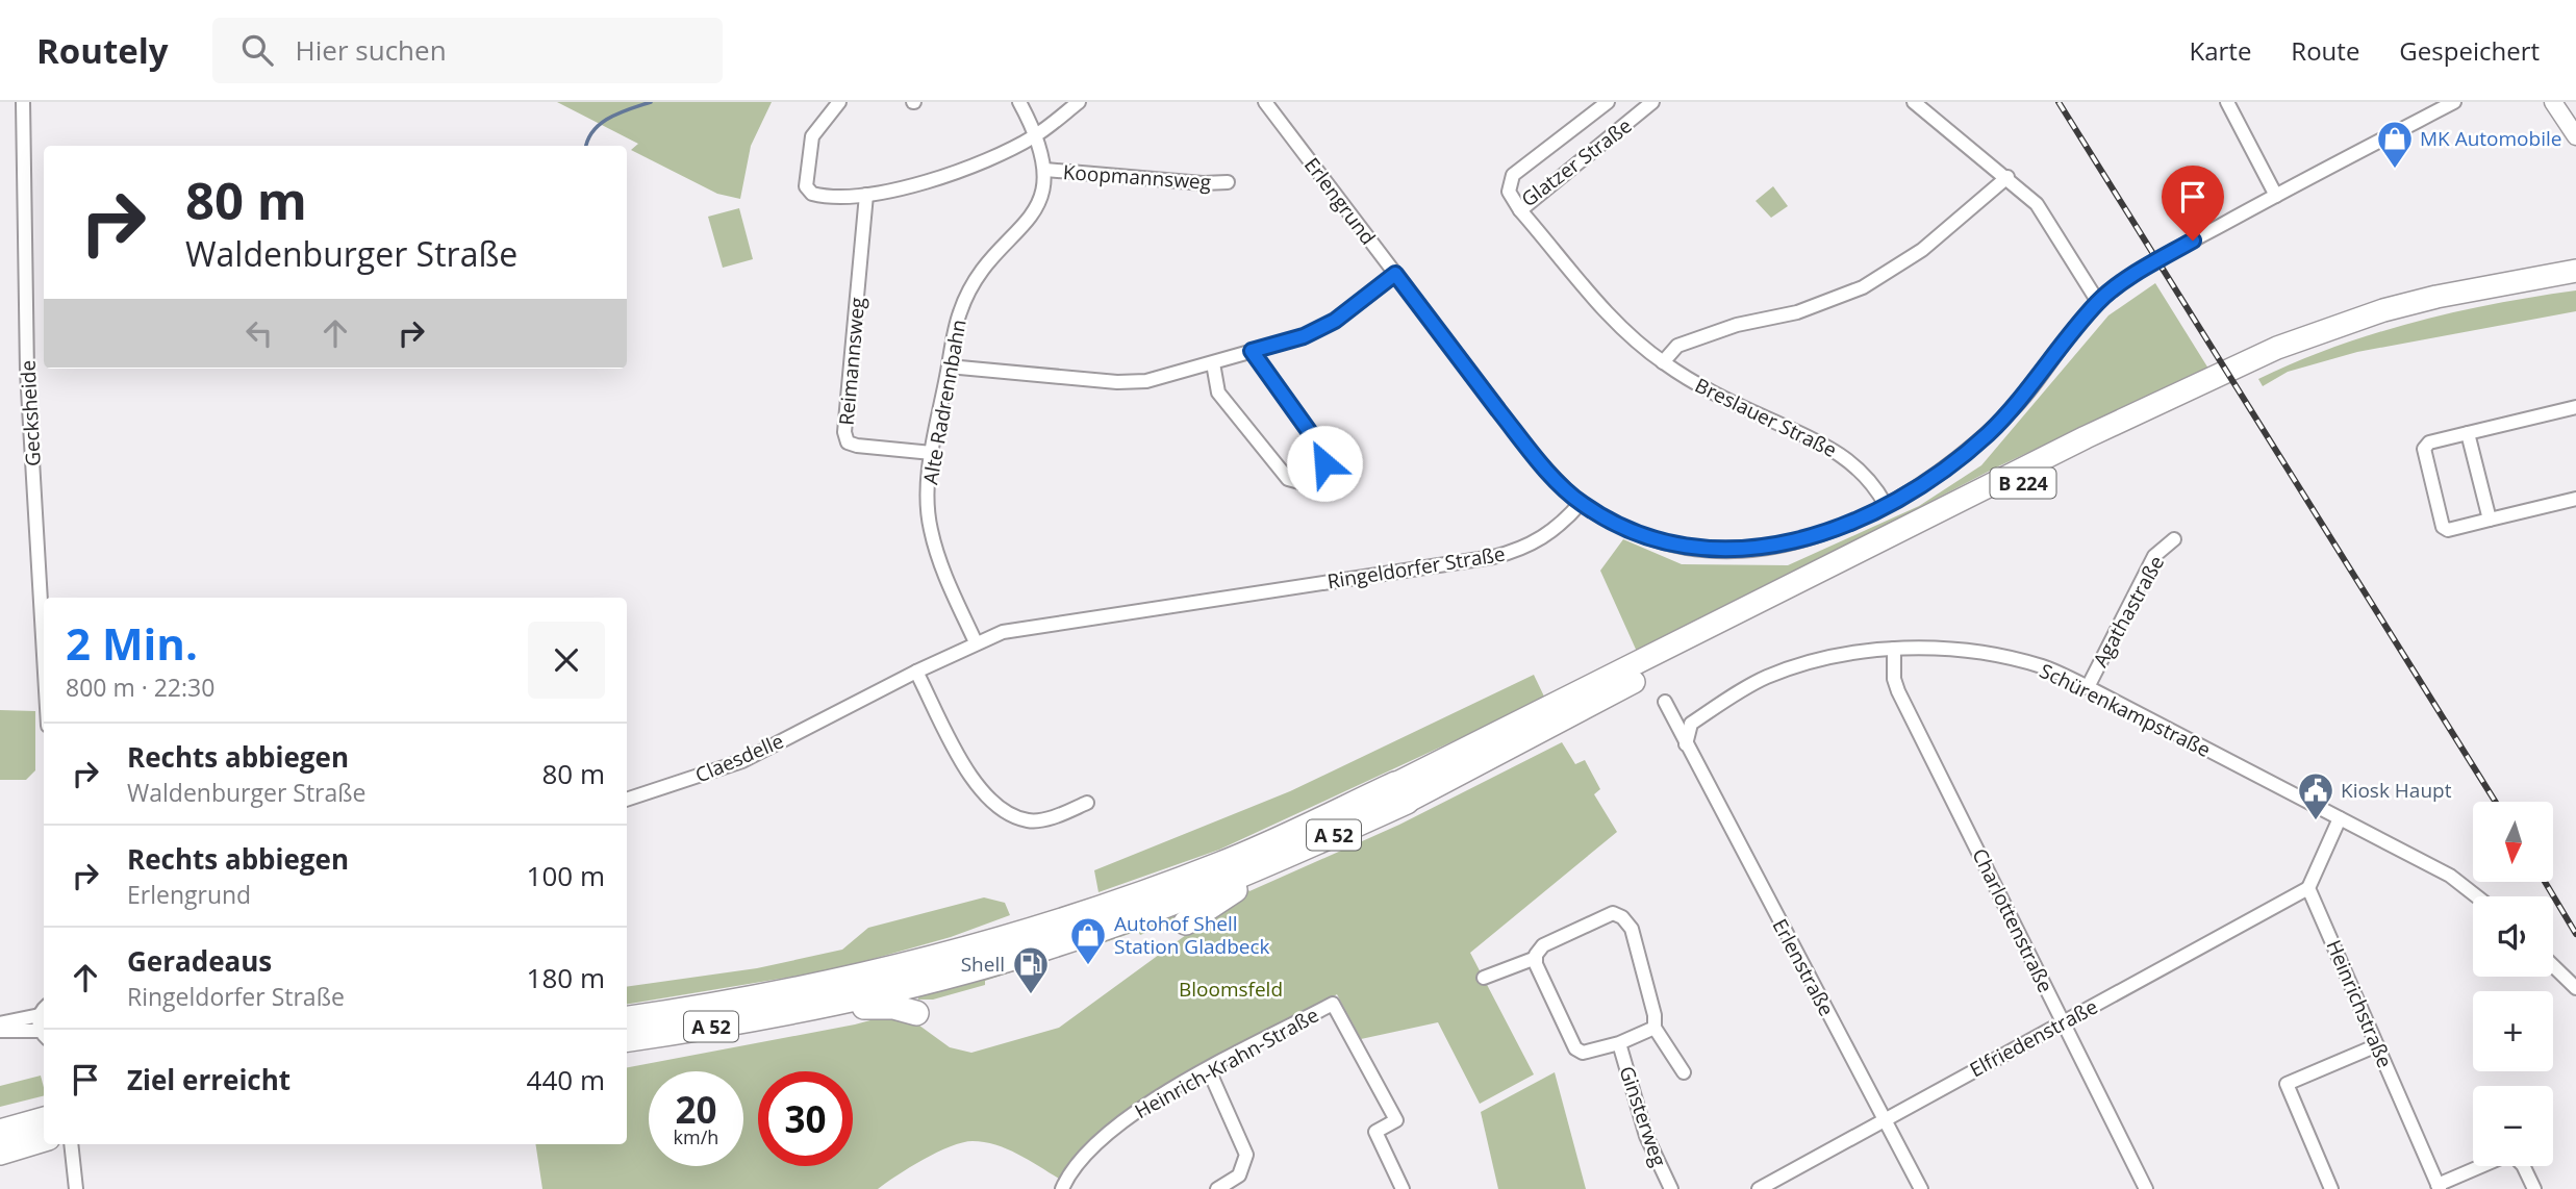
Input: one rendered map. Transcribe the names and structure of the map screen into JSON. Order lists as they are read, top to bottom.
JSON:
{
  "streets": {
    "highway": ["B 224", "A 52"],
    "street": [
      "Glatzer Straße",
      "Koopmannsweg",
      "Erlengrund",
      "Reimannsweg",
      "Alte Radrennbahn",
      "Gecksheide",
      "Breslauer Straße",
      "Ringeldorfer Straße",
      "Agathastraße",
      "Schürenkampstraße",
      "Claesdelle",
      "Charlottenstraße",
      "Erlenstraße",
      "Heinrichstraße",
      "Elfriedenstraße",
      "Heinrich-Krahn-Straße",
      "Ginsterweg"
    ]
  },
  "crossings": [
    ["Glatzer Straße", "Breslauer Straße"],
    ["Koopmannsweg", "Alte Radrennbahn"],
    ["Erlengrund", "Ringeldorfer Straße"],
    ["Reimannsweg", "Alte Radrennbahn"],
    ["Alte Radrennbahn", "Ringeldorfer Straße"],
    ["B 224", "A 52"],
    ["Ringeldorfer Straße", "Claesdelle"],
    ["Agathastraße", "Schürenkampstraße"],
    ["Schürenkampstraße", "Charlottenstraße"],
    ["Schürenkampstraße", "Erlenstraße"],
    ["Charlottenstraße", "Elfriedenstraße"],
    ["Erlenstraße", "Elfriedenstraße"],
    ["Heinrichstraße", "Elfriedenstraße"]
  ],
  "parks": ["Bloomsfeld"],
  "places": {
    "shop": ["MK Automobile", "Autohof Shell Station Gladbeck"],
    "public building": ["Kiosk Haupt"],
    "fuel station": ["Shell"]
  },
  "north": "bottom",
  "page": {
    "header": "Routely",
    "search": "Hier suchen",
    "nav": ["Karte", "Route", "Gespeichert"],
    "turn": ["80 m", "Waldenburger Straße"],
    "heading": ["2 Min.", "800 m · 22:30"],
    "list": [
      {
        "name": "Rechts abbiegen",
        "note": "Waldenburger Straße",
        "value": "80 m"
      },
      {
        "name": "Rechts abbiegen",
        "note": "Erlengrund",
        "value": "100 m"
      },
      {
        "name": "Geradeaus",
        "note": "Ringeldorfer Straße",
        "value": "180 m"
      },
      {
        "name": "Ziel erreicht",
        "value": "440 m"
      }
    ],
    "map_buttons": ["+", "−"],
    "speed": "20 km/h",
    "limit": "30"
  }
}
